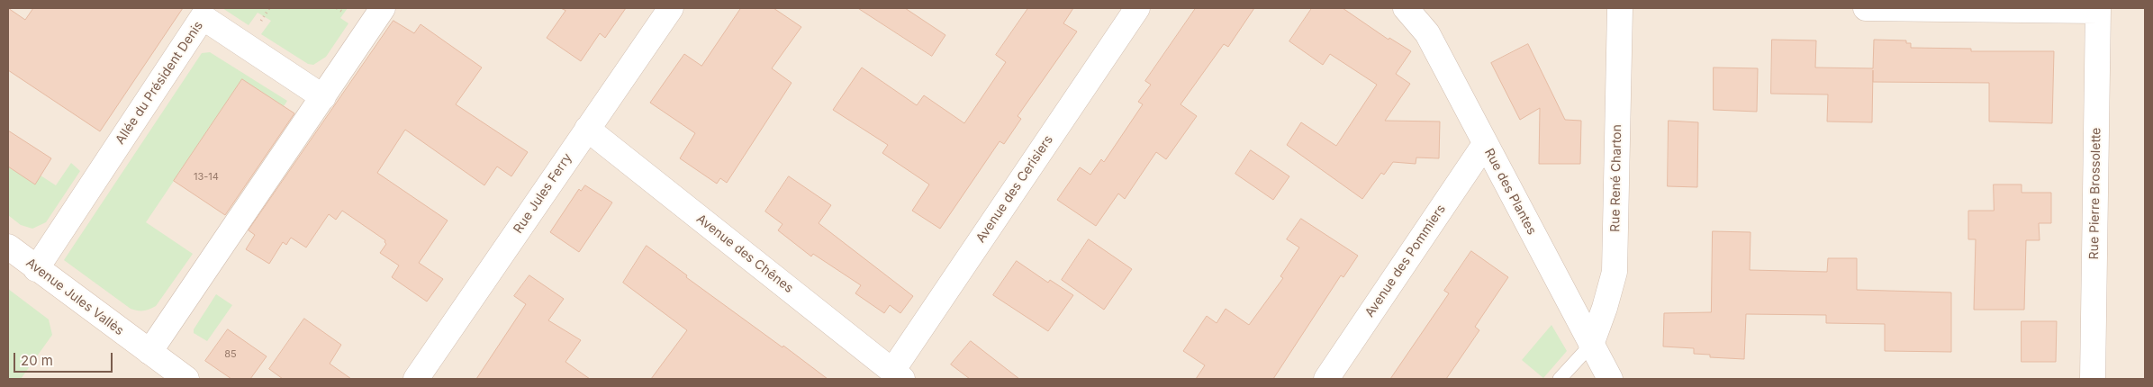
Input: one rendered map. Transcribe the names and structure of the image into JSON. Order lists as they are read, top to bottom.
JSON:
{
  "streets": {
    "street": [
      "Allée du Président Denis",
      "Rue René Charton",
      "Avenue des Cerisiers",
      "Rue des Plantes",
      "Rue Jules Ferry",
      "Rue Pierre Brossolette",
      "Avenue des Chênes",
      "Avenue des Pommiers",
      "Avenue Jules Vallès"
    ]
  },
  "crossings": [
    ["Allée du Président Denis", "Avenue Jules Vallès"],
    ["Rue René Charton", "Rue des Plantes"],
    ["Avenue des Cerisiers", "Avenue des Chênes"],
    ["Rue des Plantes", "Avenue des Pommiers"],
    ["Rue Jules Ferry", "Avenue des Chênes"]
  ],
  "house_numbers": ["13-14", "85"],
  "scale_bar": "20 m"
}
